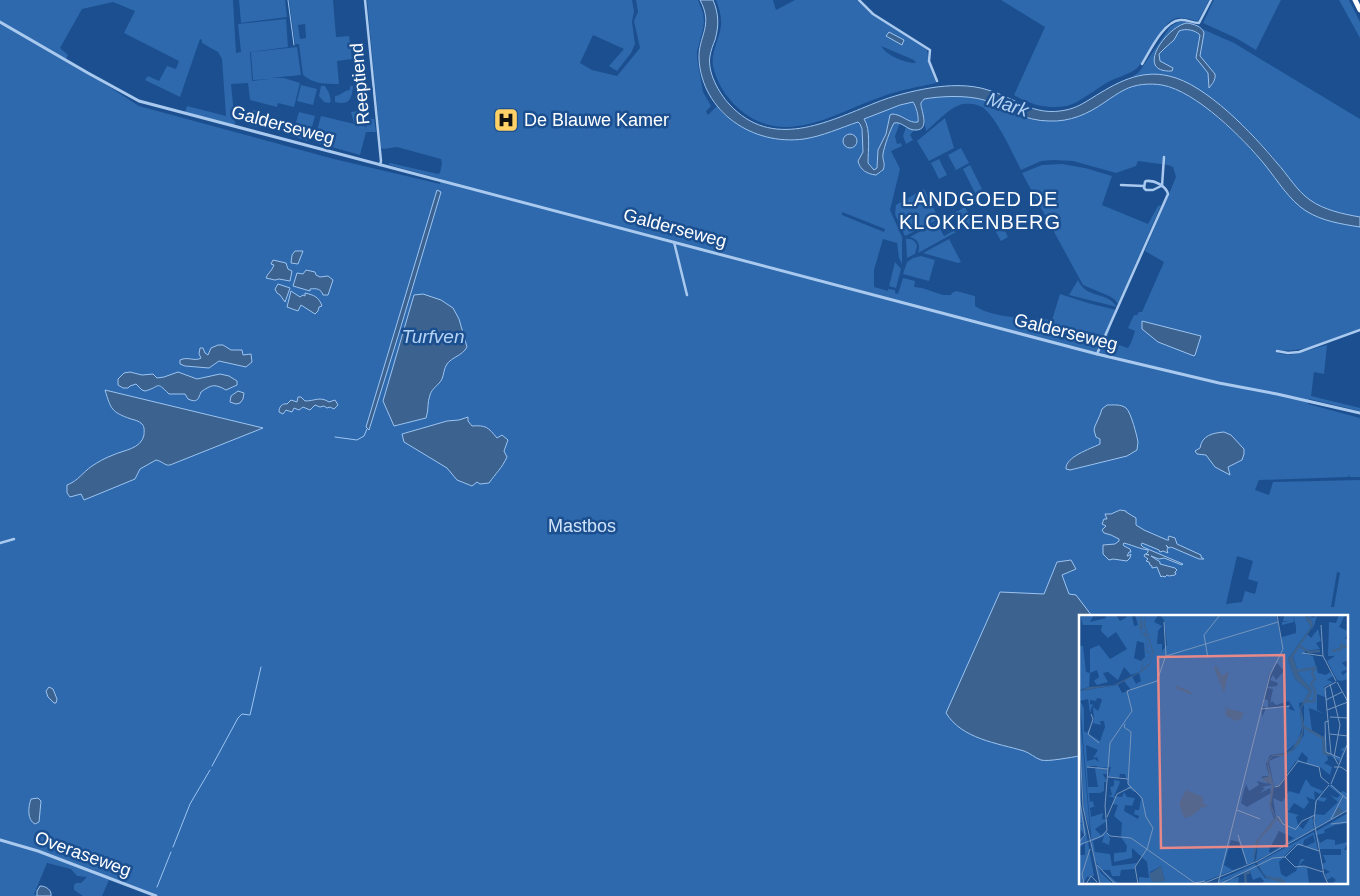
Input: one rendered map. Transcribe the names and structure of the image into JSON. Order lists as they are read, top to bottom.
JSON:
{
  "streets": {
    "street": ["Reeptiend", "Galderseweg", "Overaseweg"]
  },
  "crossings": [
    ["Reeptiend", "Galderseweg"]
  ],
  "districts": ["LANDGOED DE KLOKKENBERG"],
  "water": ["Mark", "Turfven"],
  "parks": ["Mastbos"],
  "places": {
    "hospital": ["De Blauwe Kamer"]
  }
}
